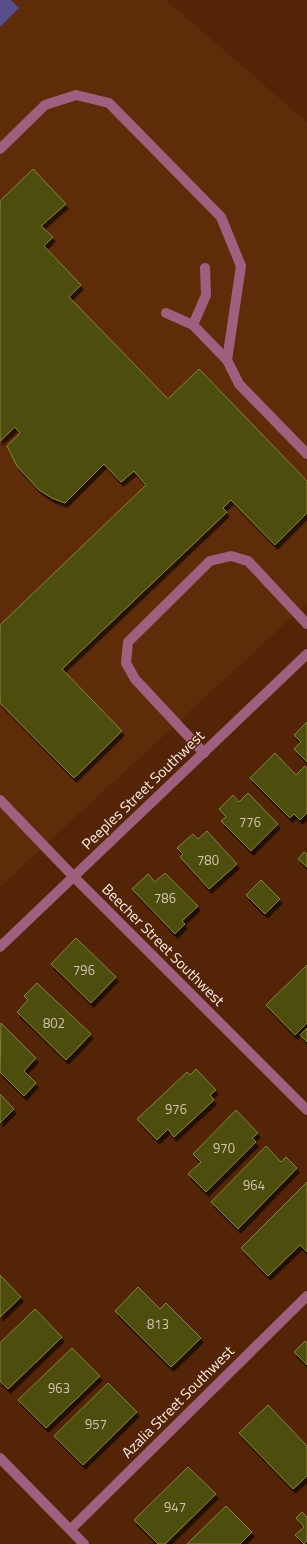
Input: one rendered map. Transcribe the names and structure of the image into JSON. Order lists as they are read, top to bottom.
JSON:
{
  "streets": {
    "street": ["Peeples Street Southwest", "Beecher Street Southwest", "Azalia Street Southwest"]
  },
  "crossings": [
    ["Peeples Street Southwest", "Beecher Street Southwest"]
  ],
  "house_numbers": [
    "776",
    "780",
    "786",
    "796",
    "802",
    "976",
    "970",
    "964",
    "813",
    "963",
    "957",
    "947"
  ]
}
